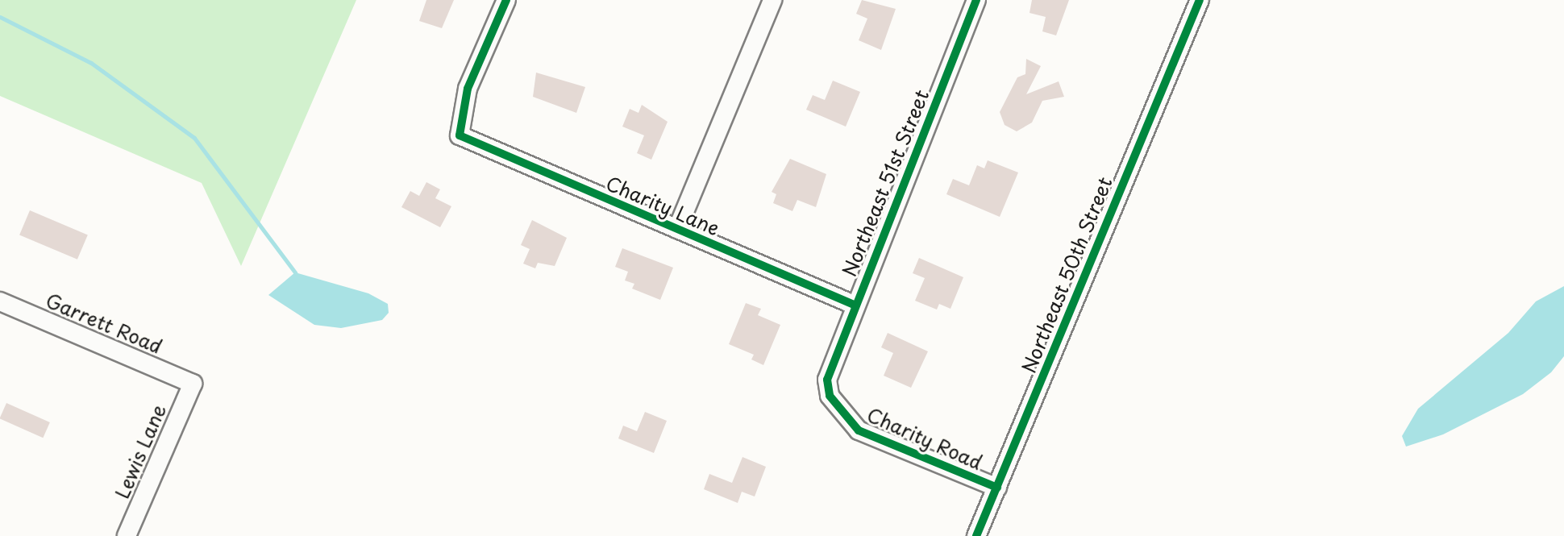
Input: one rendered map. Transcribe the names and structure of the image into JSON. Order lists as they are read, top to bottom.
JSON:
{
  "streets": {
    "street": [
      "Northeast 51st Street",
      "Charity Lane",
      "Northeast 50th Street",
      "Garrett Road",
      "Charity Road",
      "Lewis Lane"
    ]
  },
  "crossings": [
    ["Northeast 51st Street", "Charity Lane"],
    ["Northeast 51st Street", "Charity Road"],
    ["Northeast 50th Street", "Charity Road"],
    ["Garrett Road", "Lewis Lane"]
  ]
}
